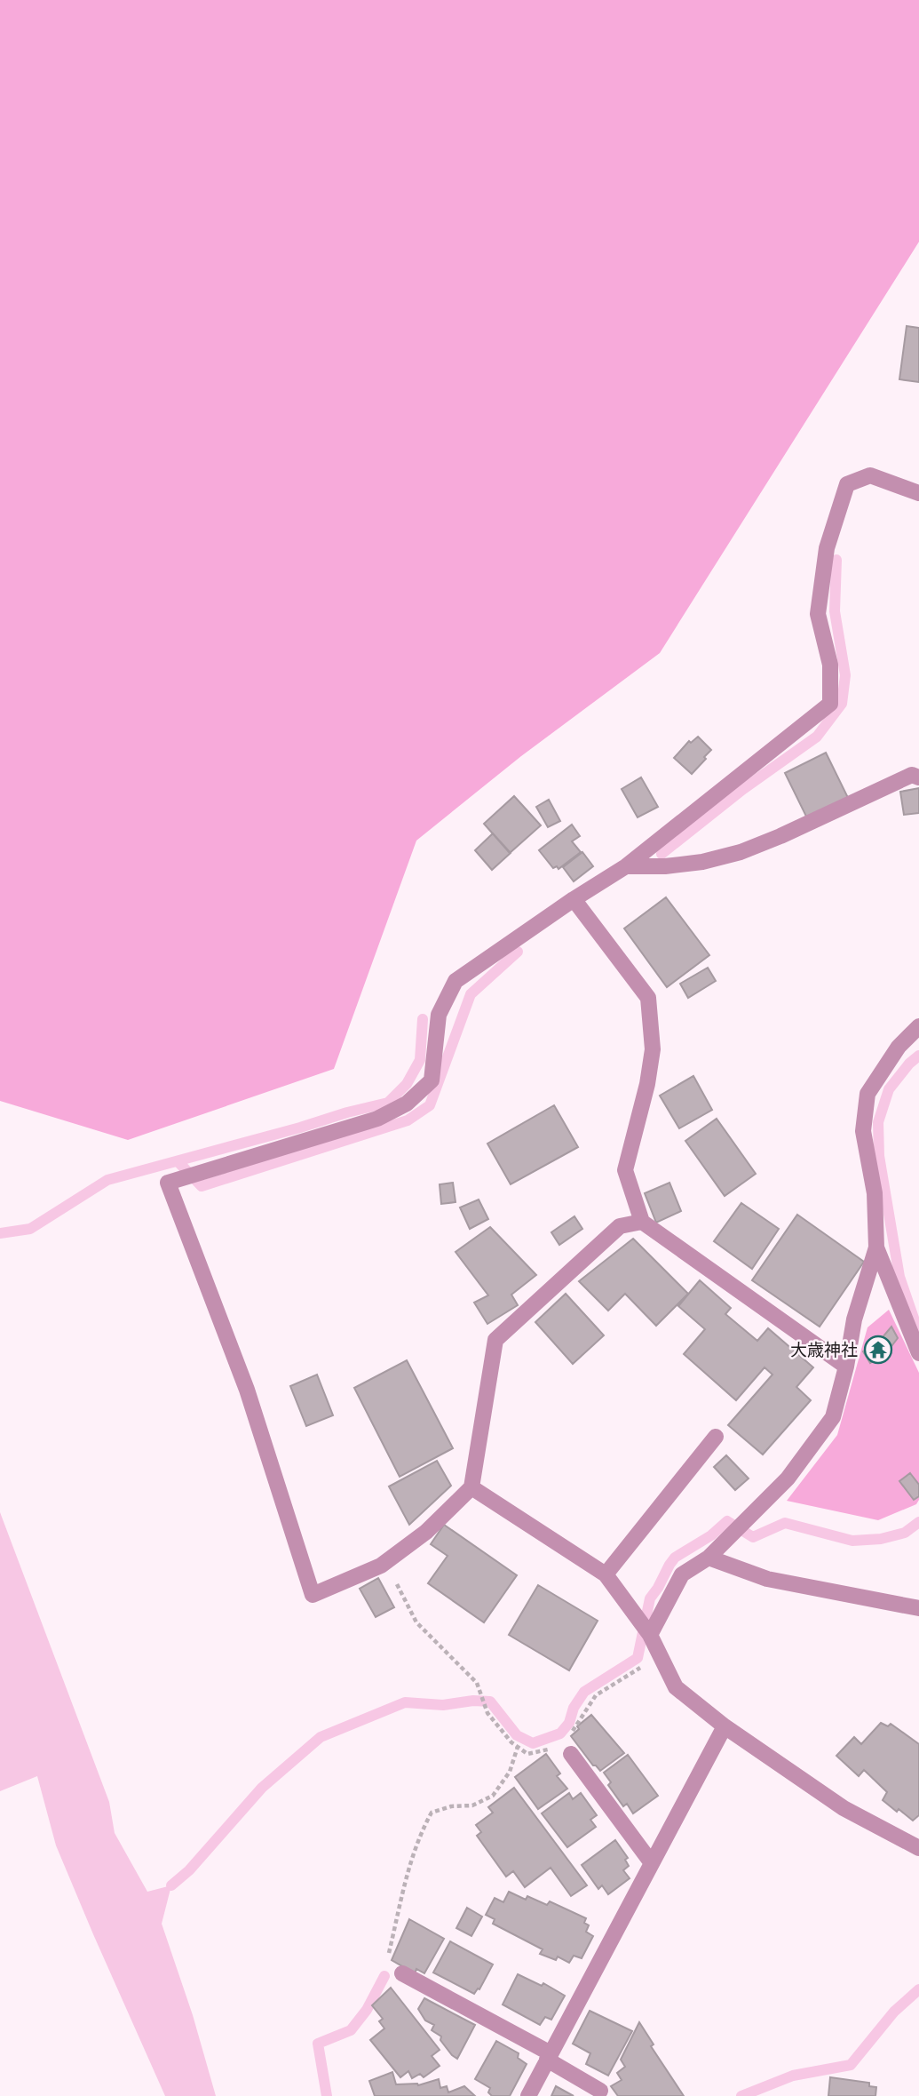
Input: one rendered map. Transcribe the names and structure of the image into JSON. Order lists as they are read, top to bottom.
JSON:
{
  "places": {
    "temple": ["大歳神社"]
  }
}
